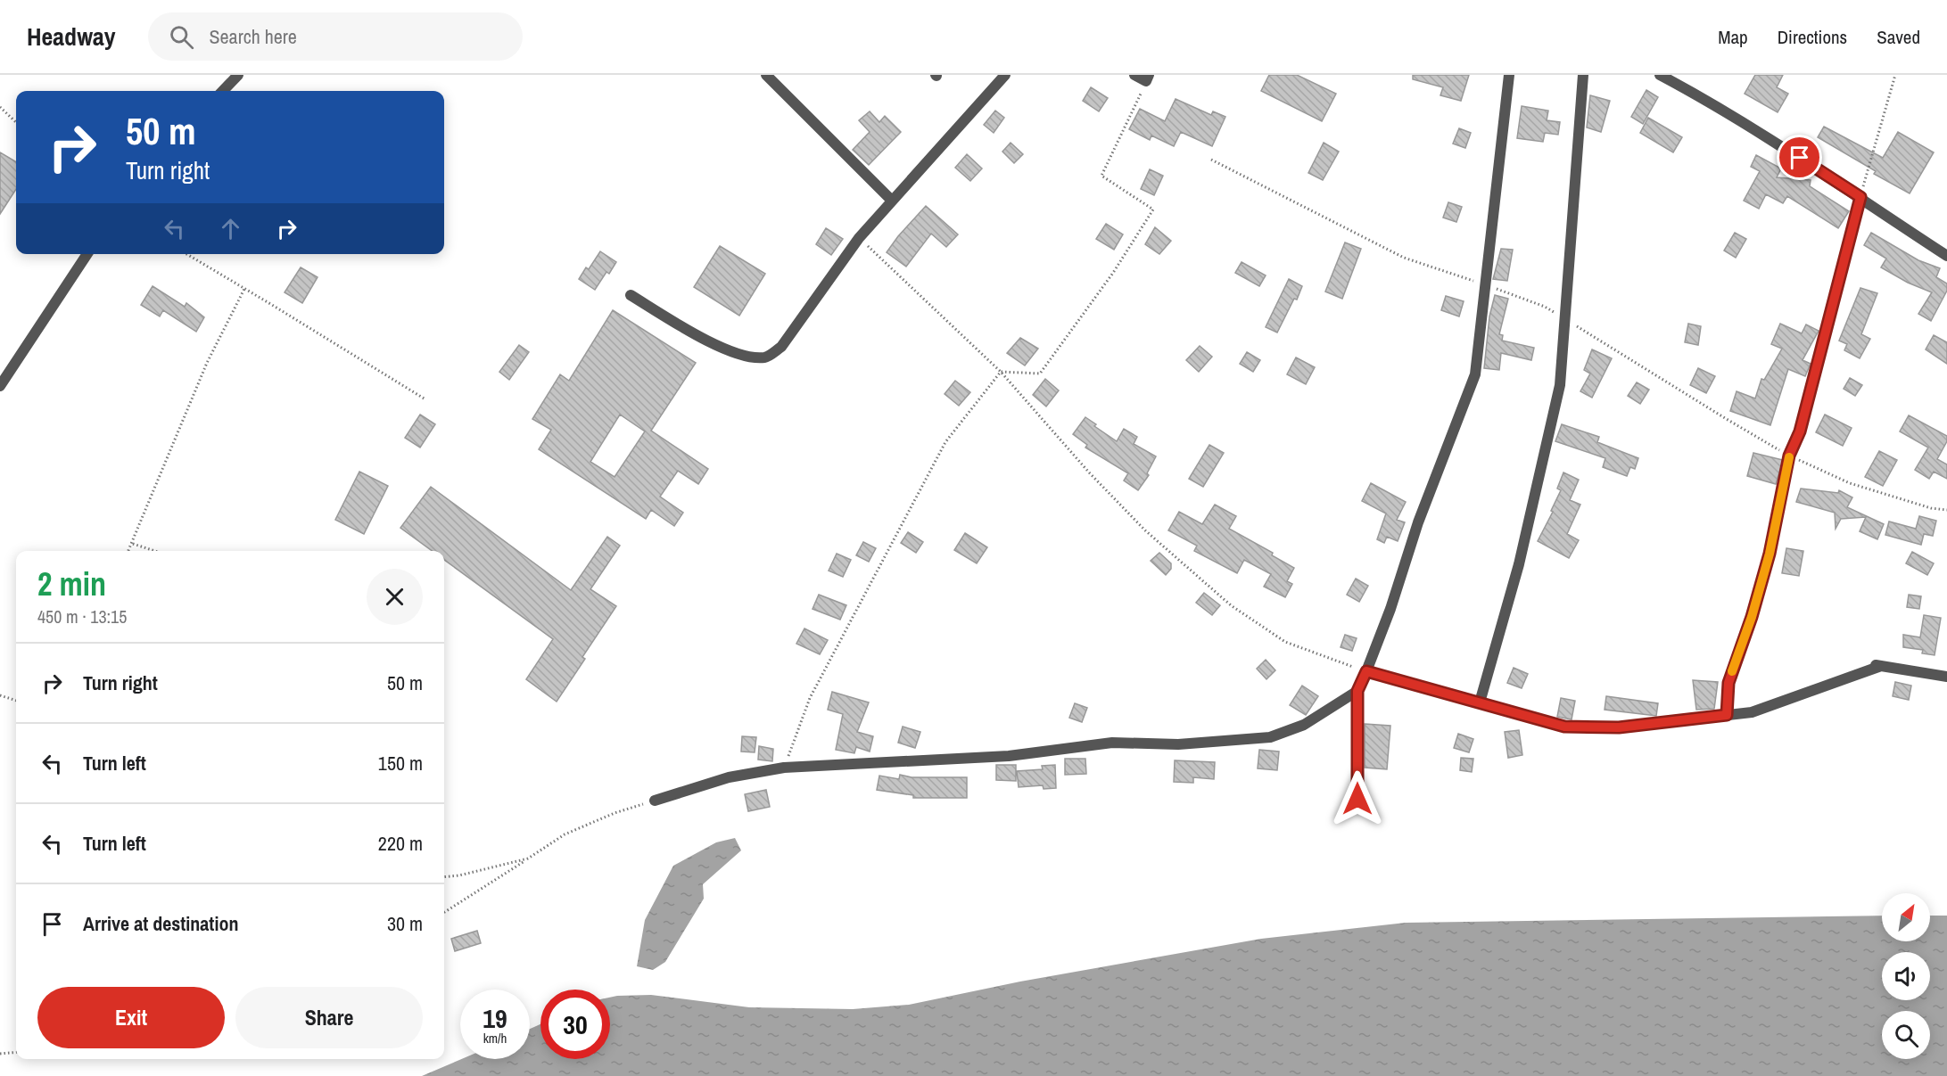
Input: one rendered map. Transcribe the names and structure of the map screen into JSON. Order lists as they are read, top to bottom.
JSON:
{
  "north": "top right",
  "page": {
    "header": "Headway",
    "search": "Search here",
    "nav": ["Map", "Directions", "Saved"],
    "turn": ["50 m", "Turn right"],
    "heading": ["2 min", "450 m · 13:15"],
    "list": [
      {
        "name": "Turn right",
        "value": "50 m"
      },
      {
        "name": "Turn left",
        "value": "150 m"
      },
      {
        "name": "Turn left",
        "value": "220 m"
      },
      {
        "name": "Arrive at destination",
        "value": "30 m"
      }
    ],
    "buttons": ["Exit", "Share"],
    "speed": "19 km/h",
    "limit": "30"
  }
}
